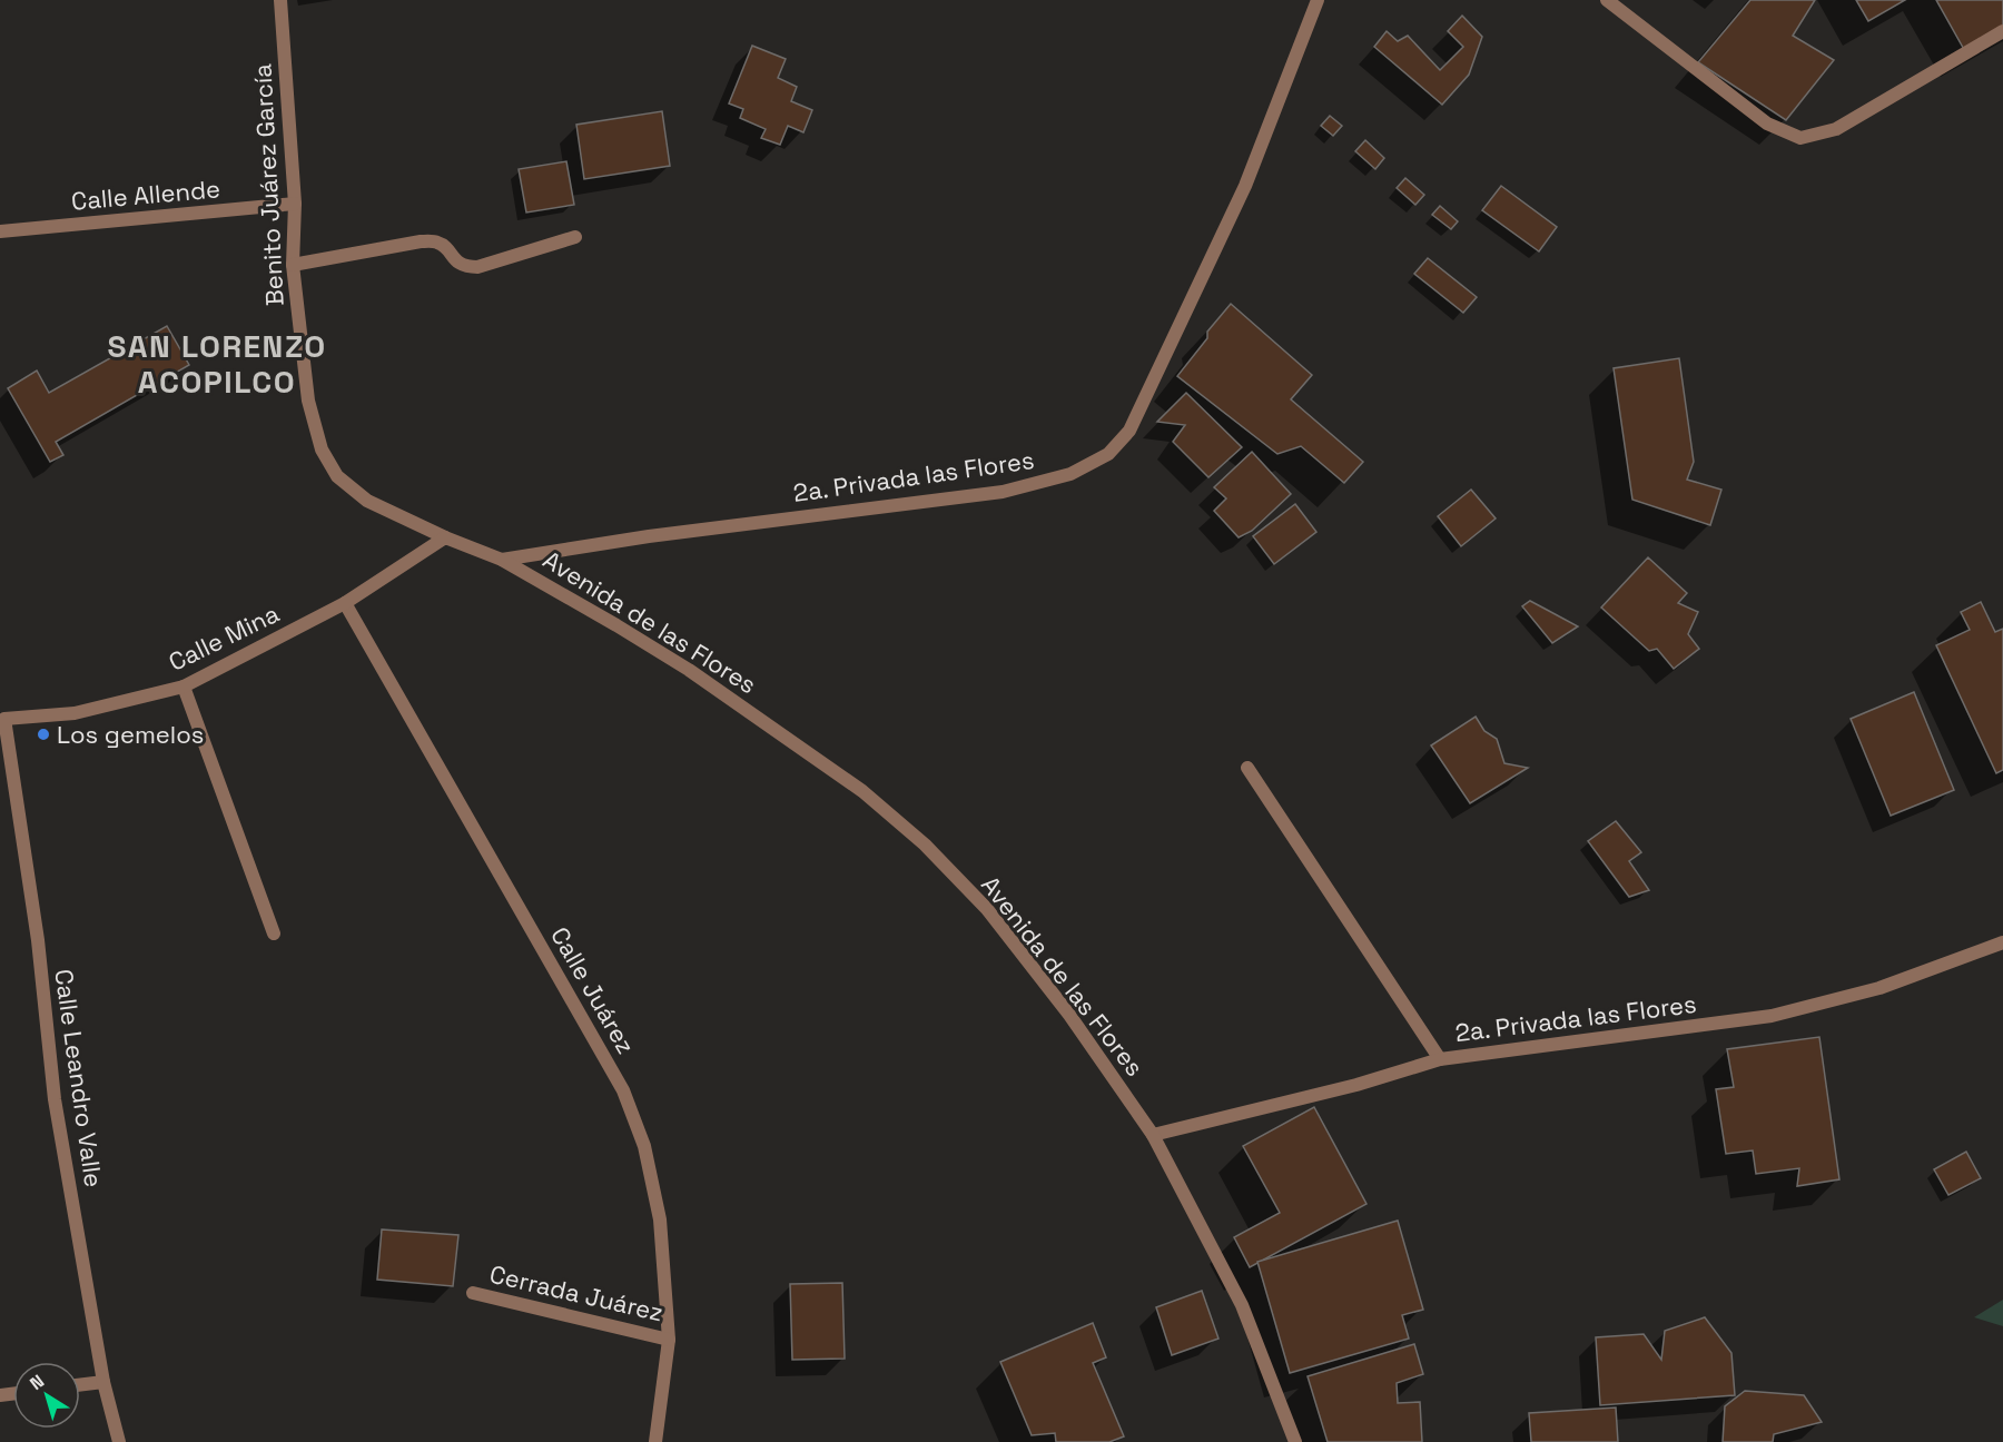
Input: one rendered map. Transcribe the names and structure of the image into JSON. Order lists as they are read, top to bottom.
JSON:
{
  "streets": {
    "street": [
      "Benito Juárez García",
      "Calle Allende",
      "2a. Privada las Flores",
      "Avenida de las Flores",
      "Calle Mina",
      "Calle Juárez",
      "Calle Leandro Valle",
      "Cerrada Juárez"
    ]
  },
  "crossings": [
    ["Benito Juárez García", "Calle Allende"],
    ["Benito Juárez García", "Avenida de las Flores"],
    ["Benito Juárez García", "Calle Mina"],
    ["2a. Privada las Flores", "Avenida de las Flores"],
    ["Avenida de las Flores", "Calle Mina"],
    ["Calle Mina", "Calle Juárez"],
    ["Calle Mina", "Calle Leandro Valle"],
    ["Calle Juárez", "Cerrada Juárez"]
  ],
  "districts": ["SAN LORENZO ACOPILCO"],
  "places": ["Los gemelos"],
  "north": "top left"
}
